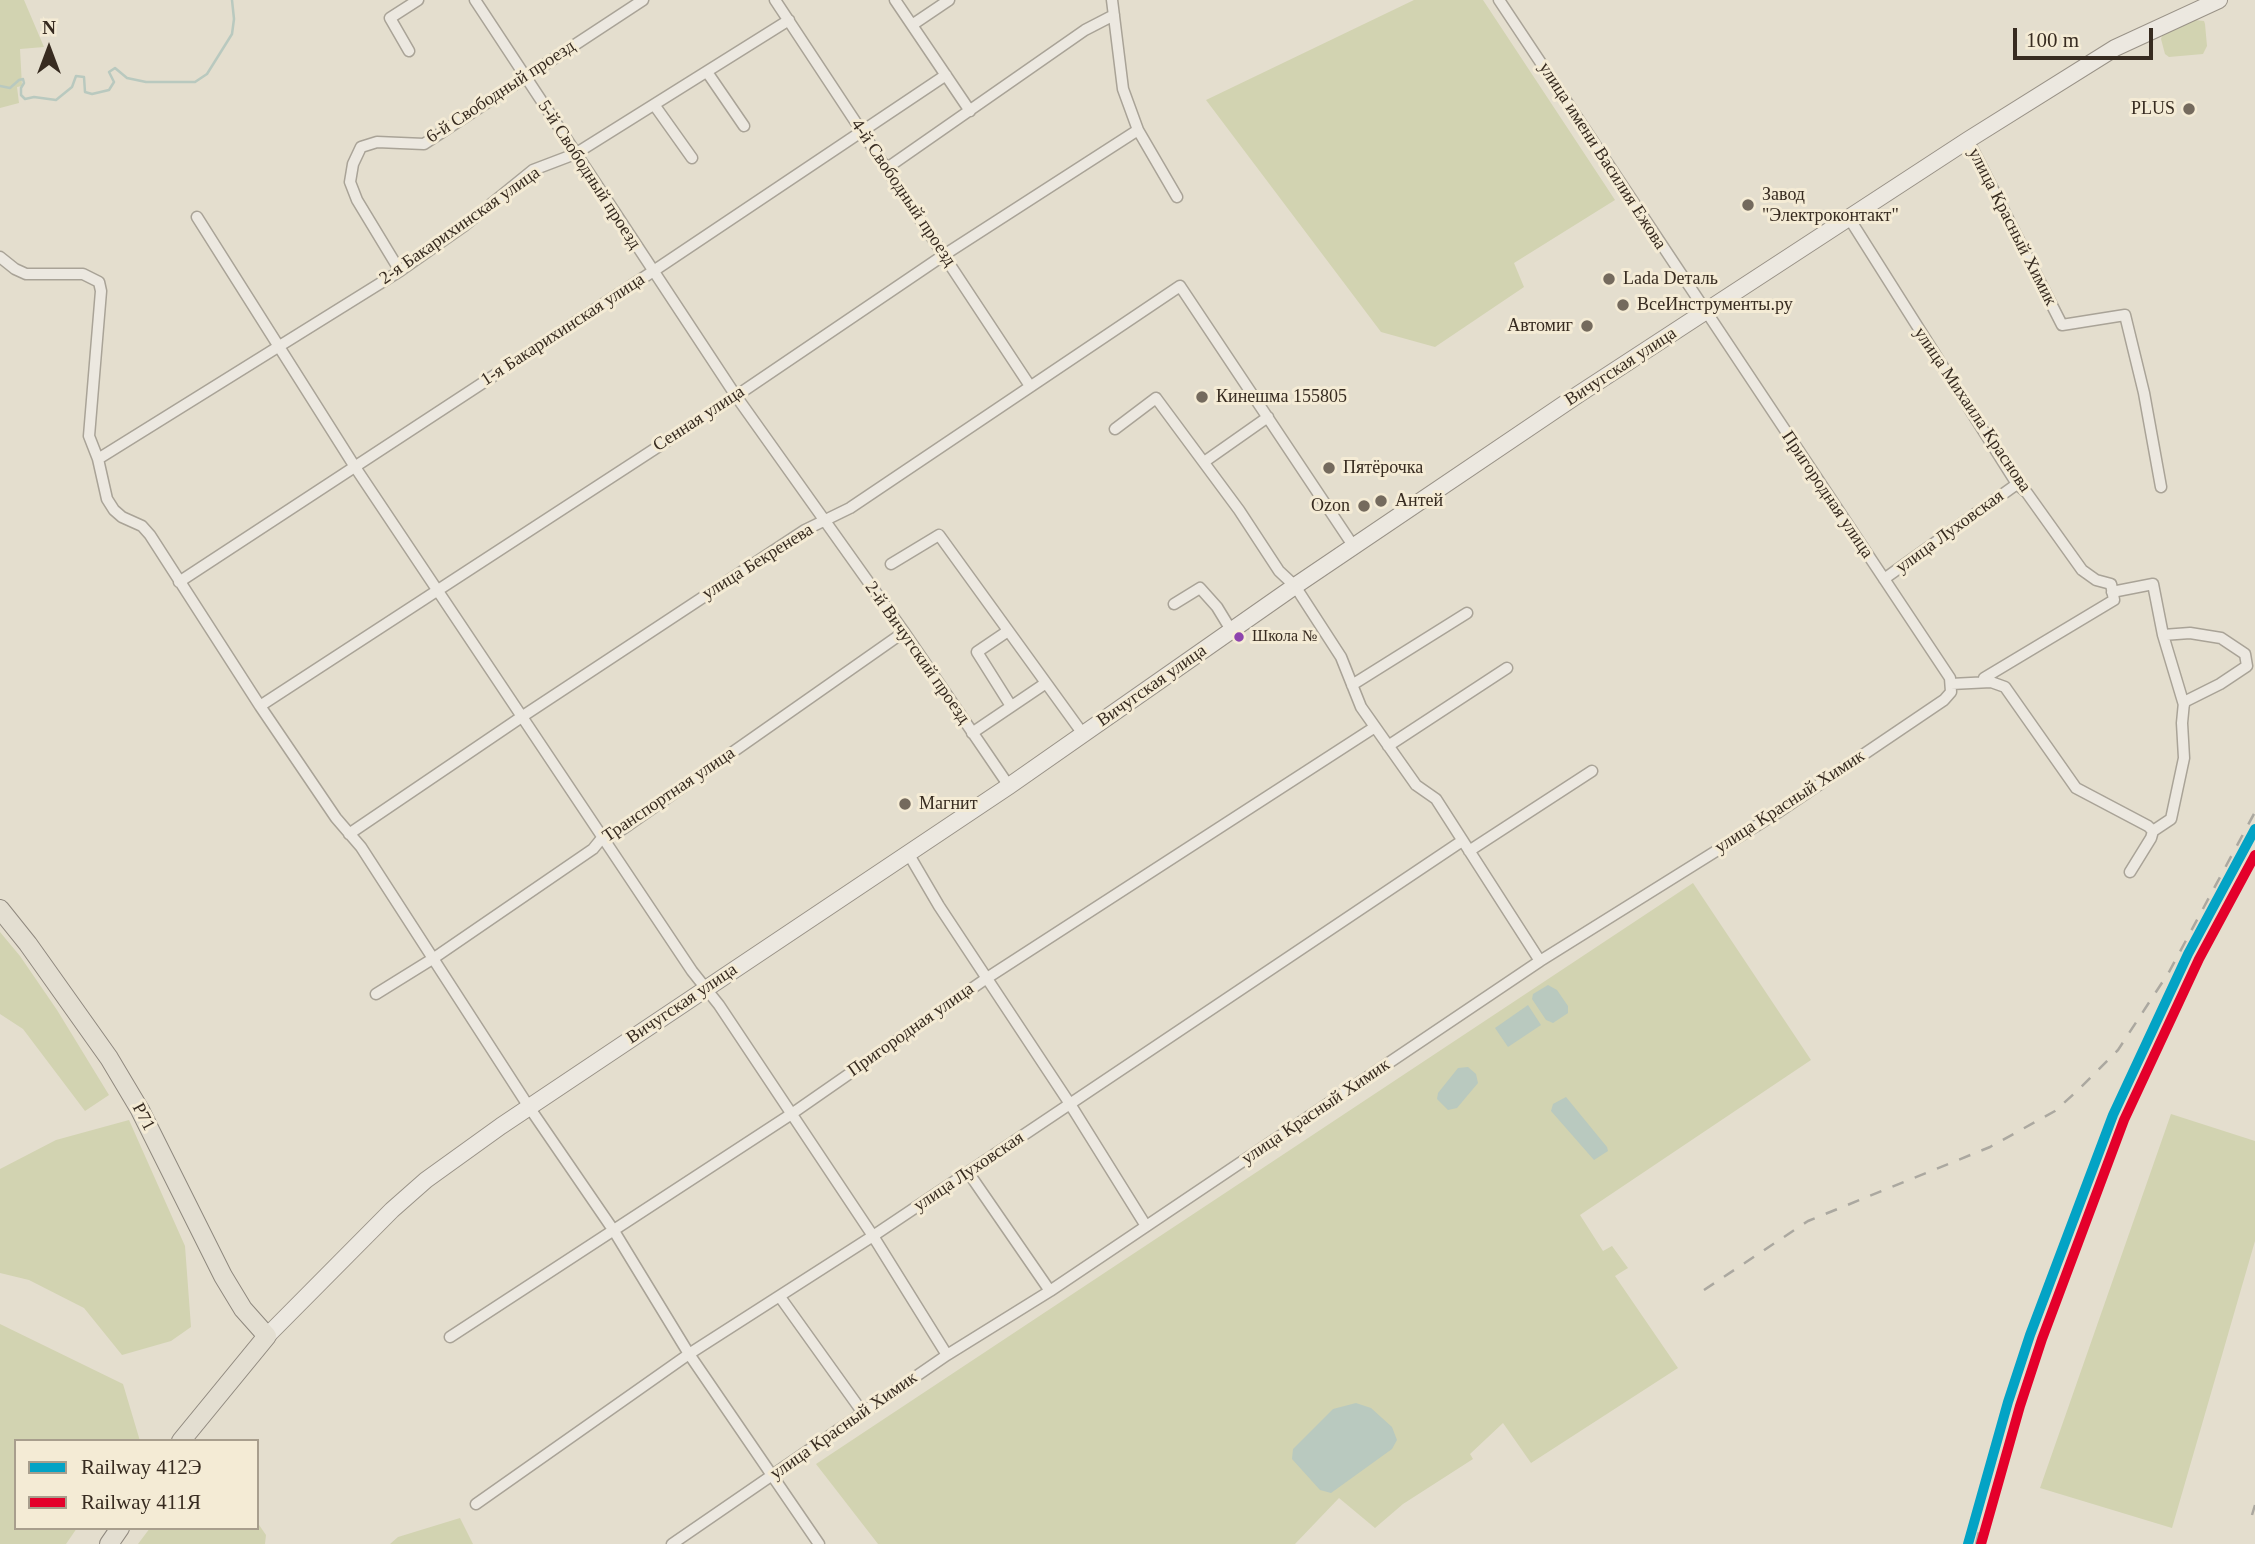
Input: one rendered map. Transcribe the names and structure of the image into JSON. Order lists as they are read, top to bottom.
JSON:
{
  "streets": {
    "main road": ["Вичугская улица", "Р71"],
    "street": [
      "6-й Свободный проезд",
      "улица имени Василия Ежова",
      "5-й Свободный проезд",
      "4-й Свободный проезд",
      "2-я Бакарихинская улица",
      "улица Красный Химик",
      "1-я Бакарихинская улица",
      "улица Михаила Краснова",
      "Сенная улица",
      "Пригородная улица",
      "улица Луховская",
      "улица Бекренева",
      "2-й Вичугский проезд",
      "Транспортная улица"
    ]
  },
  "crossings": [
    ["6-й Свободный проезд", "5-й Свободный проезд"],
    ["6-й Свободный проезд", "2-я Бакарихинская улица"],
    ["улица имени Василия Ежова", "Вичугская улица"],
    ["улица имени Василия Ежова", "Пригородная улица"],
    ["5-й Свободный проезд", "2-я Бакарихинская улица"],
    ["5-й Свободный проезд", "1-я Бакарихинская улица"],
    ["5-й Свободный проезд", "Сенная улица"],
    ["5-й Свободный проезд", "улица Бекренева"],
    ["5-й Свободный проезд", "2-й Вичугский проезд"],
    ["4-й Свободный проезд", "2-я Бакарихинская улица"],
    ["4-й Свободный проезд", "1-я Бакарихинская улица"],
    ["4-й Свободный проезд", "Сенная улица"],
    ["4-й Свободный проезд", "улица Бекренева"],
    ["улица Красный Химик", "Вичугская улица"],
    ["улица Красный Химик", "Пригородная улица"],
    ["Вичугская улица", "улица Михаила Краснова"],
    ["Вичугская улица", "Пригородная улица"],
    ["Вичугская улица", "2-й Вичугский проезд"],
    ["Вичугская улица", "Р71"],
    ["улица Михаила Краснова", "улица Луховская"],
    ["Пригородная улица", "улица Луховская"],
    ["улица Бекренева", "2-й Вичугский проезд"],
    ["2-й Вичугский проезд", "Транспортная улица"]
  ],
  "places": [
    "PLUS",
    "Завод \"Электроконтакт\"",
    "Lada Dеталь",
    "ВсеИнструменты.ру",
    "Автомиг",
    "Кинешма 155805",
    "Пятёрочка",
    "Антей",
    "Ozon",
    "Школа №",
    "Магнит"
  ],
  "lines": ["rail line 412Э", "rail line 411Я"],
  "legend": ["Railway 412Э", "Railway 411Я"],
  "scale_bar": "100 m",
  "north": "top"
}
